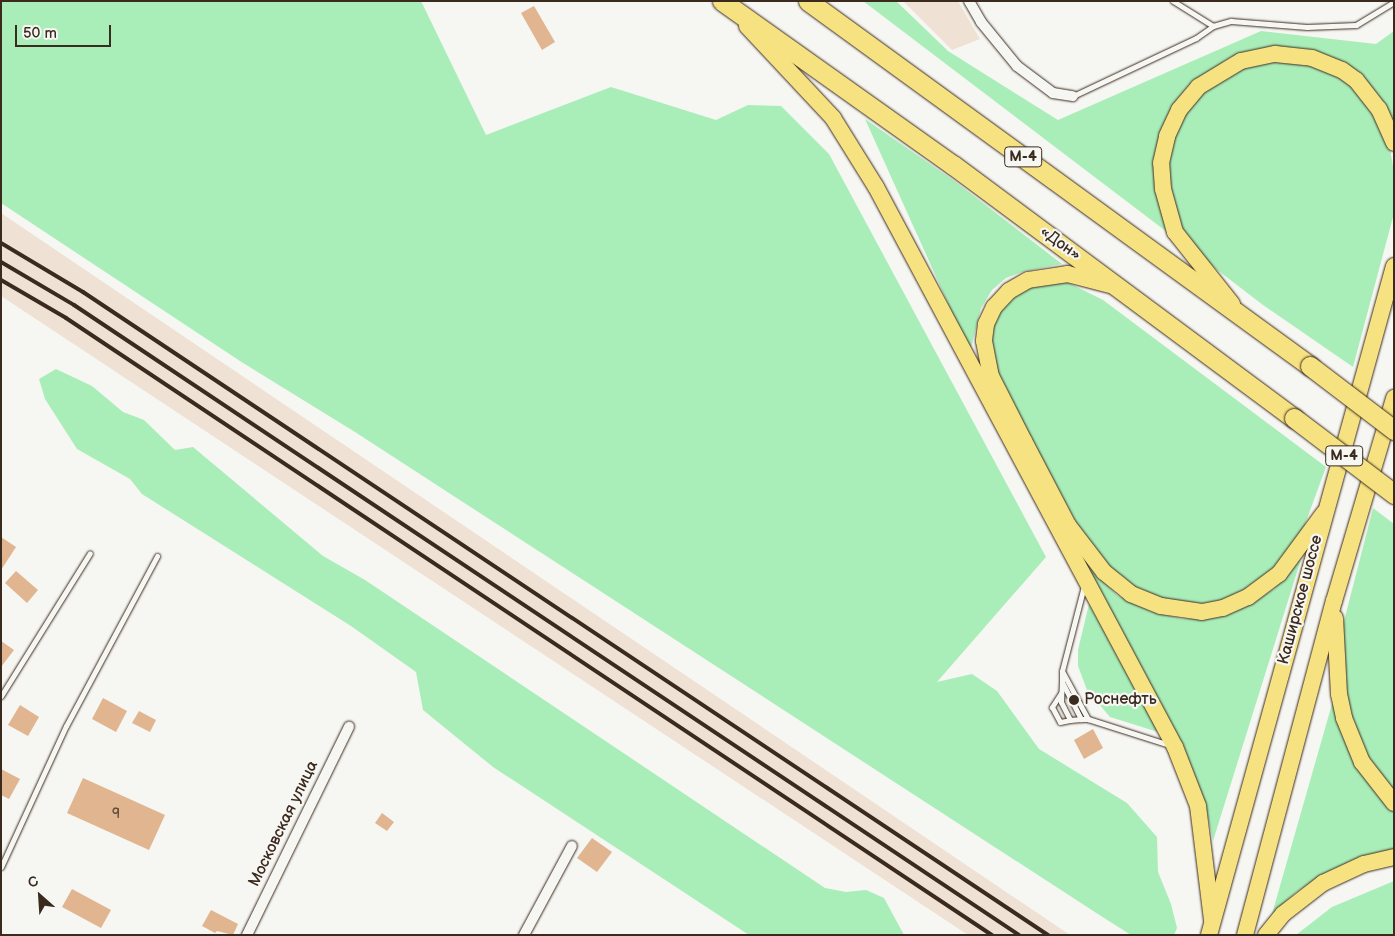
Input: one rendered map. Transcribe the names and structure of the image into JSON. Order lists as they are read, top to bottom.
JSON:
{
  "streets": {
    "highway": ["М-4", "«Дон»"],
    "main road": ["Каширское шоссе"],
    "street": ["Московская улица"]
  },
  "places": ["Роснефть"],
  "house_numbers": ["9"],
  "scale_bar": "50 m",
  "north": "top left"
}
